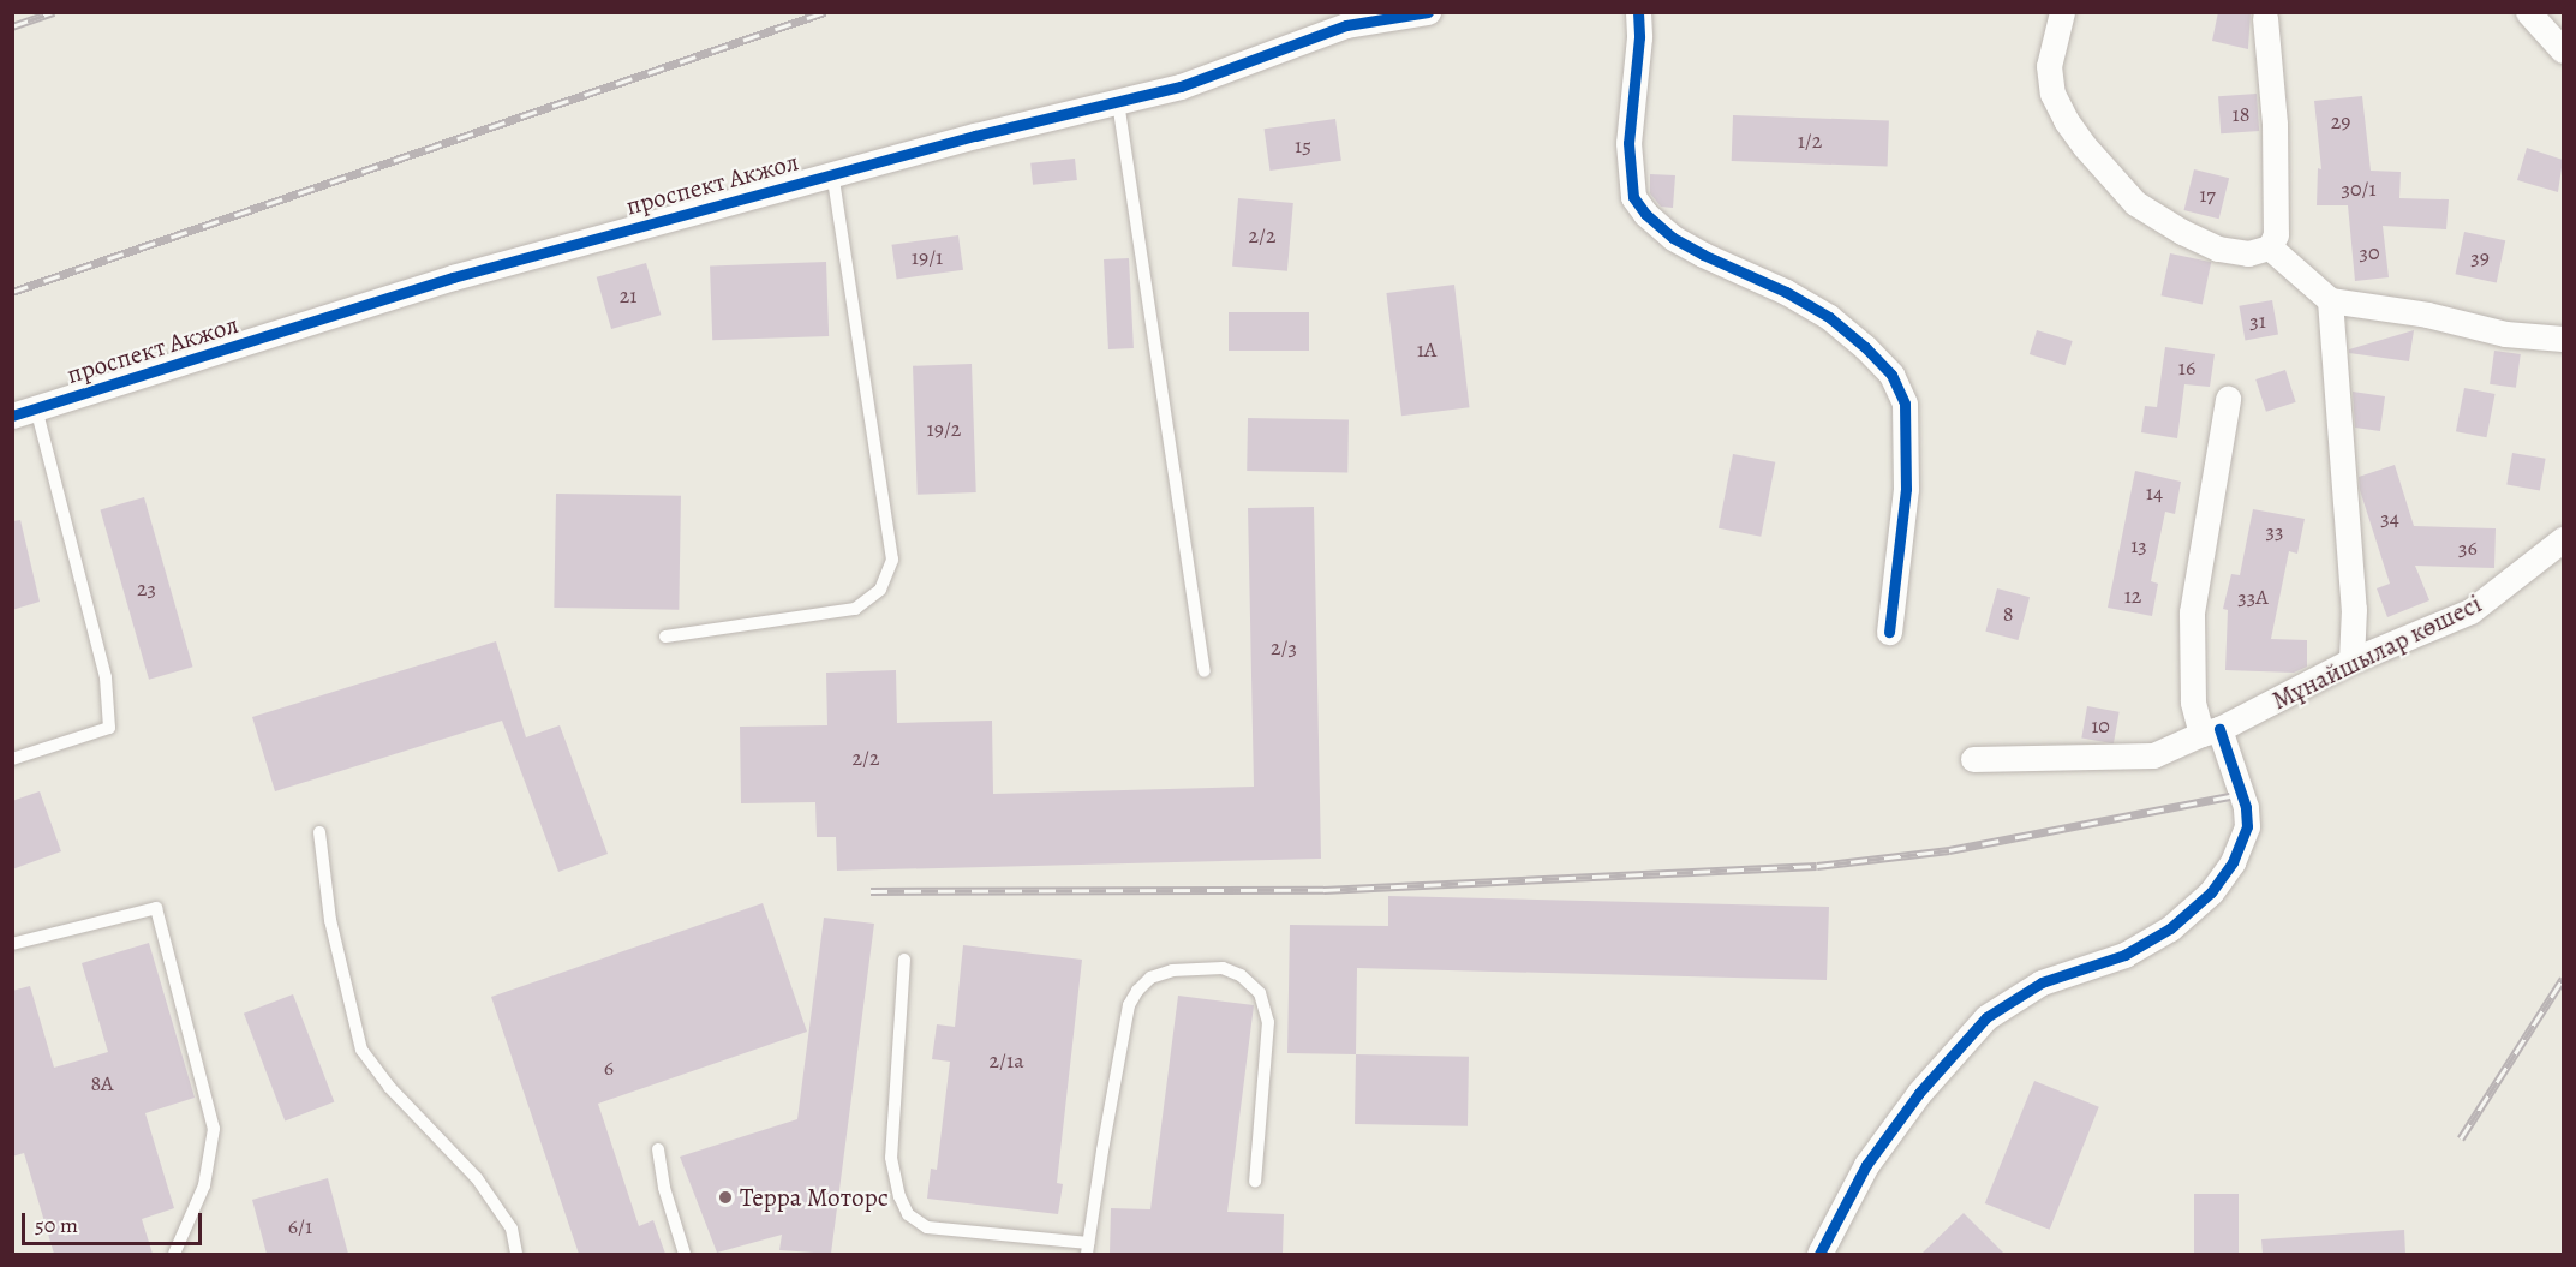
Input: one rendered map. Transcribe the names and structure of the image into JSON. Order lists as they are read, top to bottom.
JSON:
{
  "streets": {
    "street": ["проспект Акжол", "Мұнайшылар көшесі"]
  },
  "places": ["Терра Моторс"],
  "house_numbers": [
    "18",
    "29",
    "1/2",
    "15",
    "30/1",
    "17",
    "2/2",
    "30",
    "19/1",
    "39",
    "21",
    "31",
    "1А",
    "16",
    "19/2",
    "14",
    "34",
    "33",
    "13",
    "36",
    "23",
    "12",
    "33А",
    "8",
    "2/3",
    "10",
    "2/2",
    "2/1а",
    "6",
    "8А",
    "6/1"
  ],
  "scale_bar": "50 m"
}
